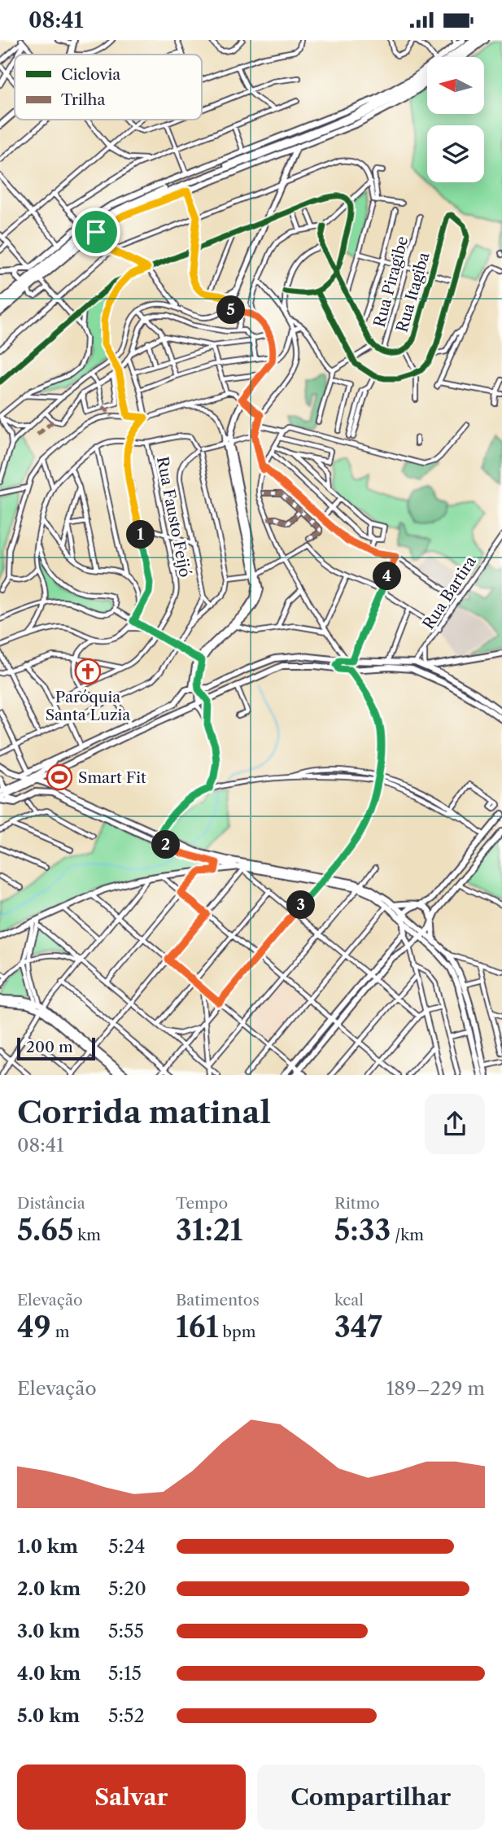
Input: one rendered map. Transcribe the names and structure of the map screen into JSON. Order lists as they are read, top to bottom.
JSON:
{
  "streets": {
    "street": [
      "Rua Piragibe",
      "Rua Itagiba",
      "Rua Fausto Feijó",
      "Rua Bartira"
    ]
  },
  "crossings": [
    ["Rua Piragibe", "Rua Itagiba"]
  ],
  "places": {
    "church": ["Paróquia Santa Luzia"],
    "sports": ["Smart Fit"]
  },
  "legend": ["Ciclovia", "Trilha"],
  "scale_bar": "200 m",
  "north": "left",
  "page": {
    "status": "08:41",
    "pins": [
      "5",
      "1",
      "4",
      "2",
      "3"
    ],
    "scale": "200 m",
    "heading": ["Corrida matinal", "08:41"],
    "stats": [
      ["Distância", "5.65 km"],
      ["Tempo", "31:21"],
      ["Ritmo", "5:33 /km"],
      ["Elevação", "49 m"],
      ["Batimentos", "161 bpm"],
      ["kcal", "347"]
    ],
    "chart": ["Elevação", "189–229 m"],
    "list": [
      {
        "name": "1.0 km",
        "note": "5:24"
      },
      {
        "name": "2.0 km",
        "note": "5:20"
      },
      {
        "name": "3.0 km",
        "note": "5:55"
      },
      {
        "name": "4.0 km",
        "note": "5:15"
      },
      {
        "name": "5.0 km",
        "note": "5:52"
      }
    ],
    "buttons": ["Salvar", "Compartilhar"]
  }
}
